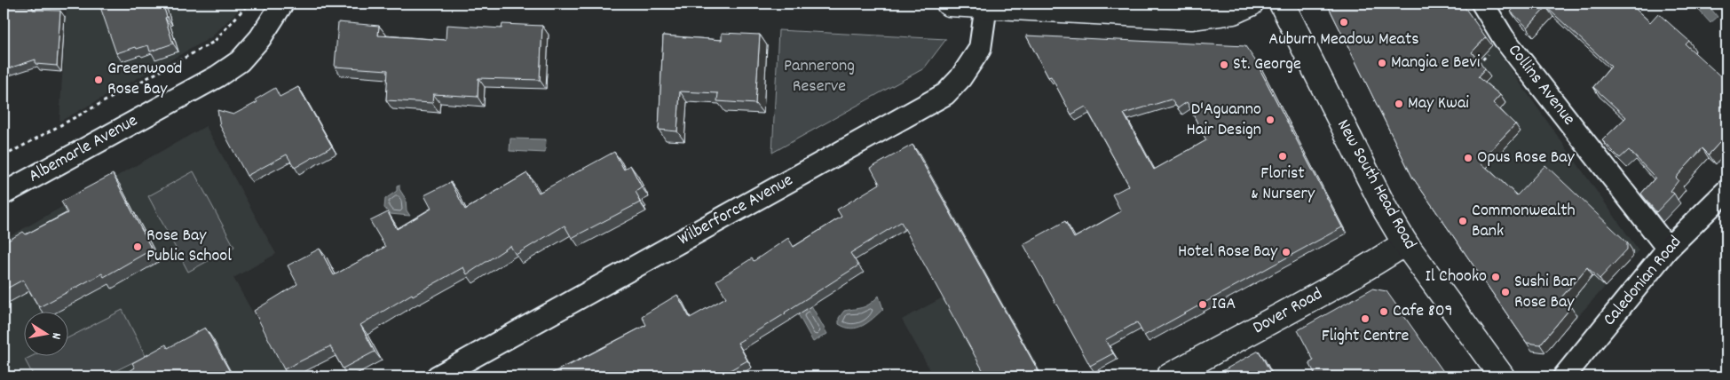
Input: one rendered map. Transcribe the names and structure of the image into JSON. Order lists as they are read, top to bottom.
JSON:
{
  "streets": {
    "street": [
      "Collins Avenue",
      "Albemarle Avenue",
      "New South Head Road",
      "Wilberforce Avenue",
      "Caledonian Road",
      "Dover Road"
    ]
  },
  "crossings": [
    ["Collins Avenue", "Caledonian Road"],
    ["New South Head Road", "Dover Road"]
  ],
  "parks": ["Pannerong Reserve"],
  "places": [
    "Auburn Meadow Meats",
    "Mangia e Bevi",
    "St. George",
    "Greenwood Rose Bay",
    "May Kwai",
    "D'Aguanno Hair Design",
    "Florist & Nursery",
    "Opus Rose Bay",
    "Commonwealth Bank",
    "Rose Bay Public School",
    "Hotel Rose Bay",
    "Il Chooko",
    "Sushi Bar Rose Bay",
    "IGA",
    "Cafe 809",
    "Flight Centre"
  ],
  "north": "right"
}
